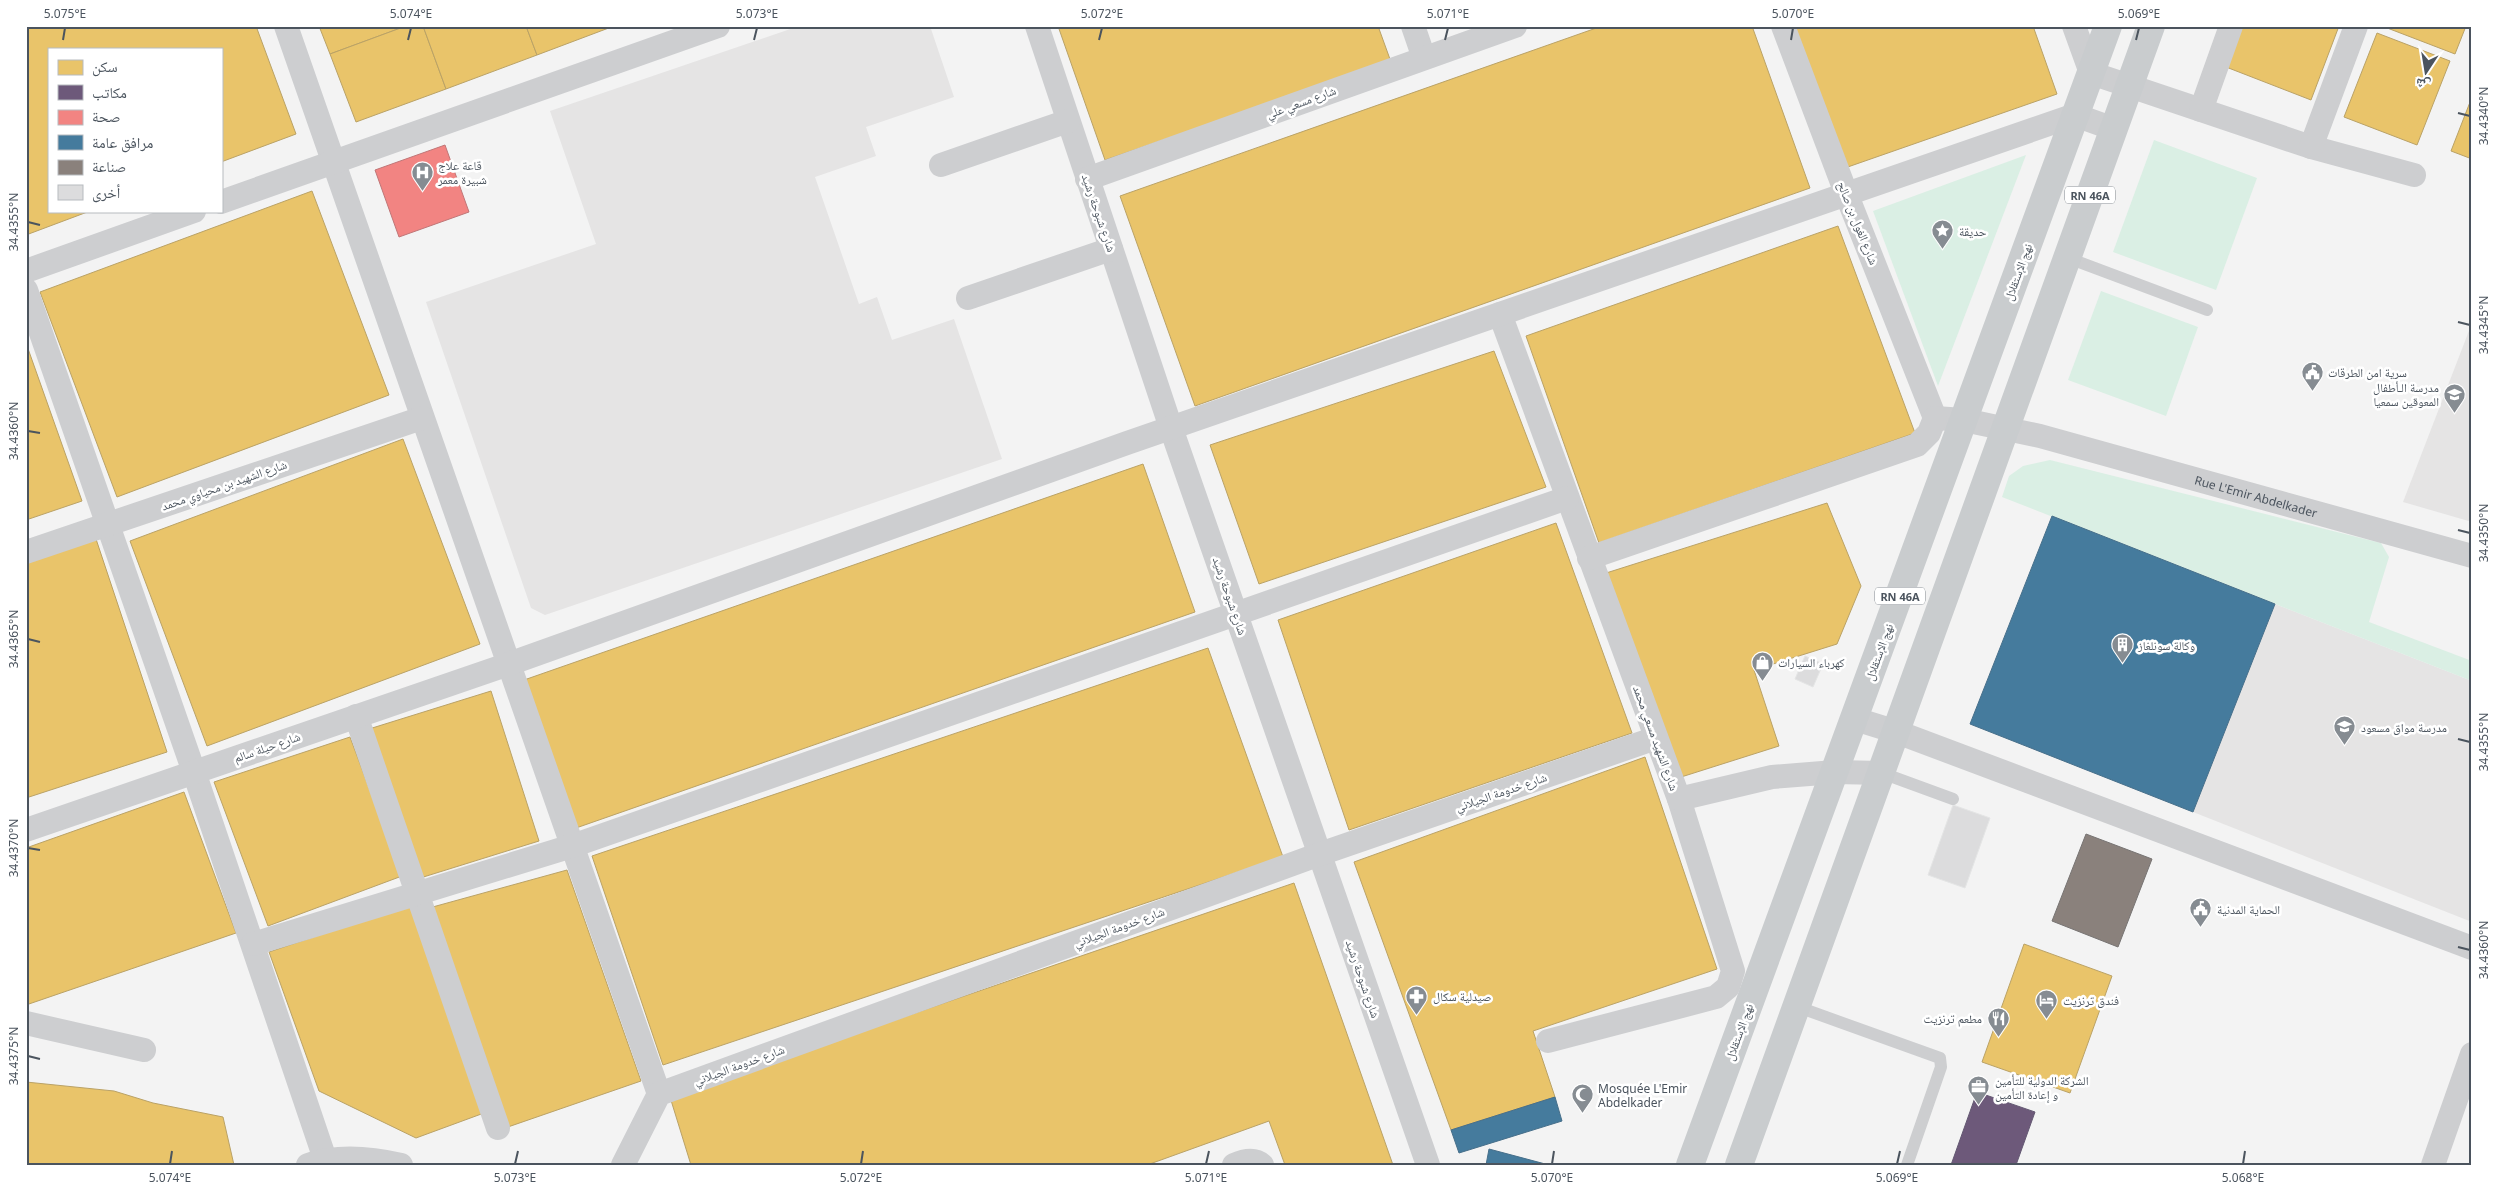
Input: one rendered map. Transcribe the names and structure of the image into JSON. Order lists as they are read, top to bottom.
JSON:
{
  "streets": {
    "main road": ["RN 46A", "نهج الإستقلال"],
    "street": [
      "شارع مسعي علي",
      "شارع شبوحة رشيد",
      "شارع الغول بن صالح",
      "شارع الشهيد بن محياوي محمد",
      "Rue L'Emir Abdelkader",
      "شارع الشهيد مسعي محمد",
      "شارع حيلة سالم",
      "شارع خدومة الجيلاني"
    ]
  },
  "crossings": [
    ["شارع مسعي علي", "شارع شبوحة رشيد"],
    ["RN 46A", "Rue L'Emir Abdelkader"],
    ["شارع شبوحة رشيد", "شارع حيلة سالم"],
    ["شارع شبوحة رشيد", "شارع خدومة الجيلاني"],
    ["شارع الغول بن صالح", "Rue L'Emir Abdelkader"],
    ["شارع الغول بن صالح", "شارع حيلة سالم"],
    ["نهج الإستقلال", "Rue L'Emir Abdelkader"],
    ["نهج الإستقلال", "شارع حيلة سالم"],
    ["شارع الشهيد مسعي محمد", "شارع حيلة سالم"],
    ["شارع الشهيد مسعي محمد", "شارع خدومة الجيلاني"]
  ],
  "places": {
    "hospital": ["قاعة علاج شبيرة معمر"],
    "place": ["حديقة"],
    "public building": ["سرية امن الطرقات", "الحماية المدنية"],
    "school or university": ["مدرسة الـأطفال المعوقين سمعيا", "مدرسة مواق مسعود"],
    "building": ["وكالة سونلغاز"],
    "shop": ["كهرباء السيارات"],
    "pharmacy": ["صيدلية سكال"],
    "hotel": ["فندق ترنزيت"],
    "restaurant": ["مطعم ترنزيت"],
    "office": ["الشركة الدولية للتأمين و إعادة التأمين"],
    "mosque": ["Mosquée L'Emir Abdelkader"]
  },
  "legend": [
    "سكن",
    "مكاتب",
    "صحة",
    "مرافق عامة",
    "صناعة",
    "أخرى"
  ],
  "north": "bottom",
  "coordinates": [
    "5.075°E",
    "5.074°E",
    "5.073°E",
    "5.072°E",
    "5.071°E",
    "5.070°E",
    "5.069°E",
    "34.4340°N",
    "34.4355°N",
    "34.4345°N",
    "34.4360°N",
    "34.4350°N",
    "34.4365°N",
    "34.4370°N",
    "34.4375°N",
    "5.068°E"
  ]
}
